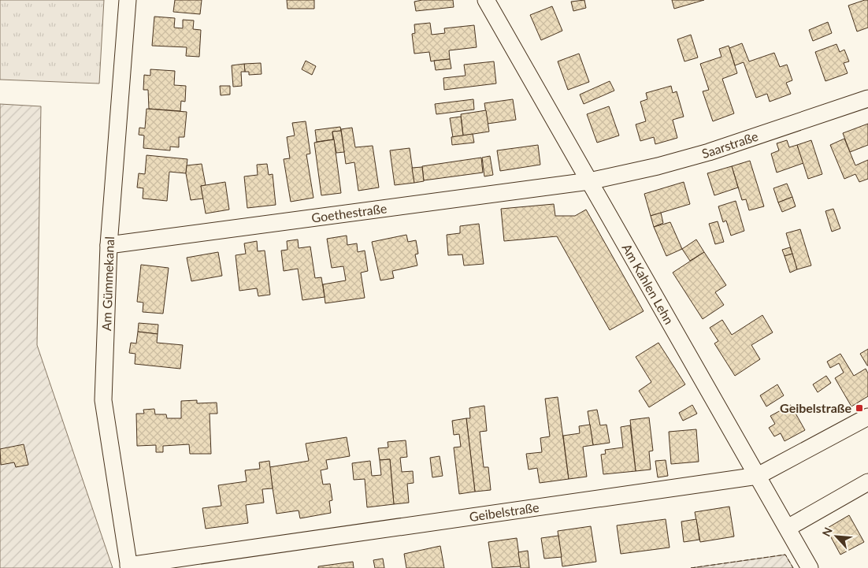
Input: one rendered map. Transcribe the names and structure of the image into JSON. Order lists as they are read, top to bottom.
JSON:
{
  "streets": {
    "street": [
      "Saarstraße",
      "Goethestraße",
      "Am Gümmekanal",
      "Am Kahlen Lehn",
      "Geibelstraße"
    ]
  },
  "crossings": [
    ["Saarstraße", "Goethestraße"],
    ["Saarstraße", "Am Kahlen Lehn"],
    ["Goethestraße", "Am Gümmekanal"],
    ["Goethestraße", "Am Kahlen Lehn"],
    ["Am Gümmekanal", "Geibelstraße"],
    ["Am Kahlen Lehn", "Geibelstraße"]
  ],
  "places": {
    "transit": ["Geibelstraße"]
  },
  "north": "top left"
}
